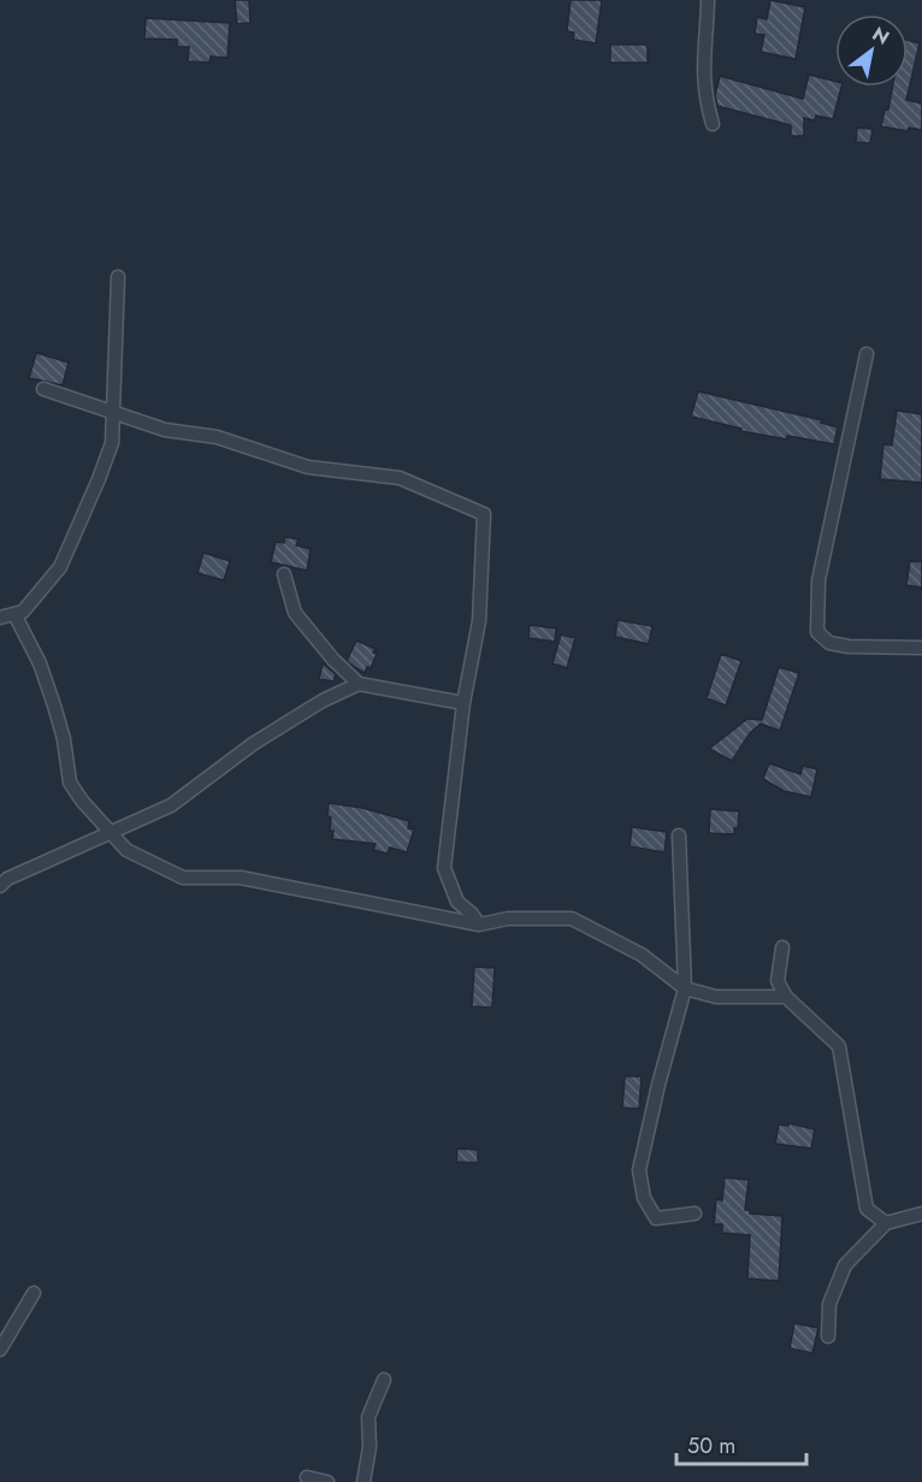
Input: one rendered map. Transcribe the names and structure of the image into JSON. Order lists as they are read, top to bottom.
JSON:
{
  "scale_bar": "50 m",
  "north": "top right"
}
